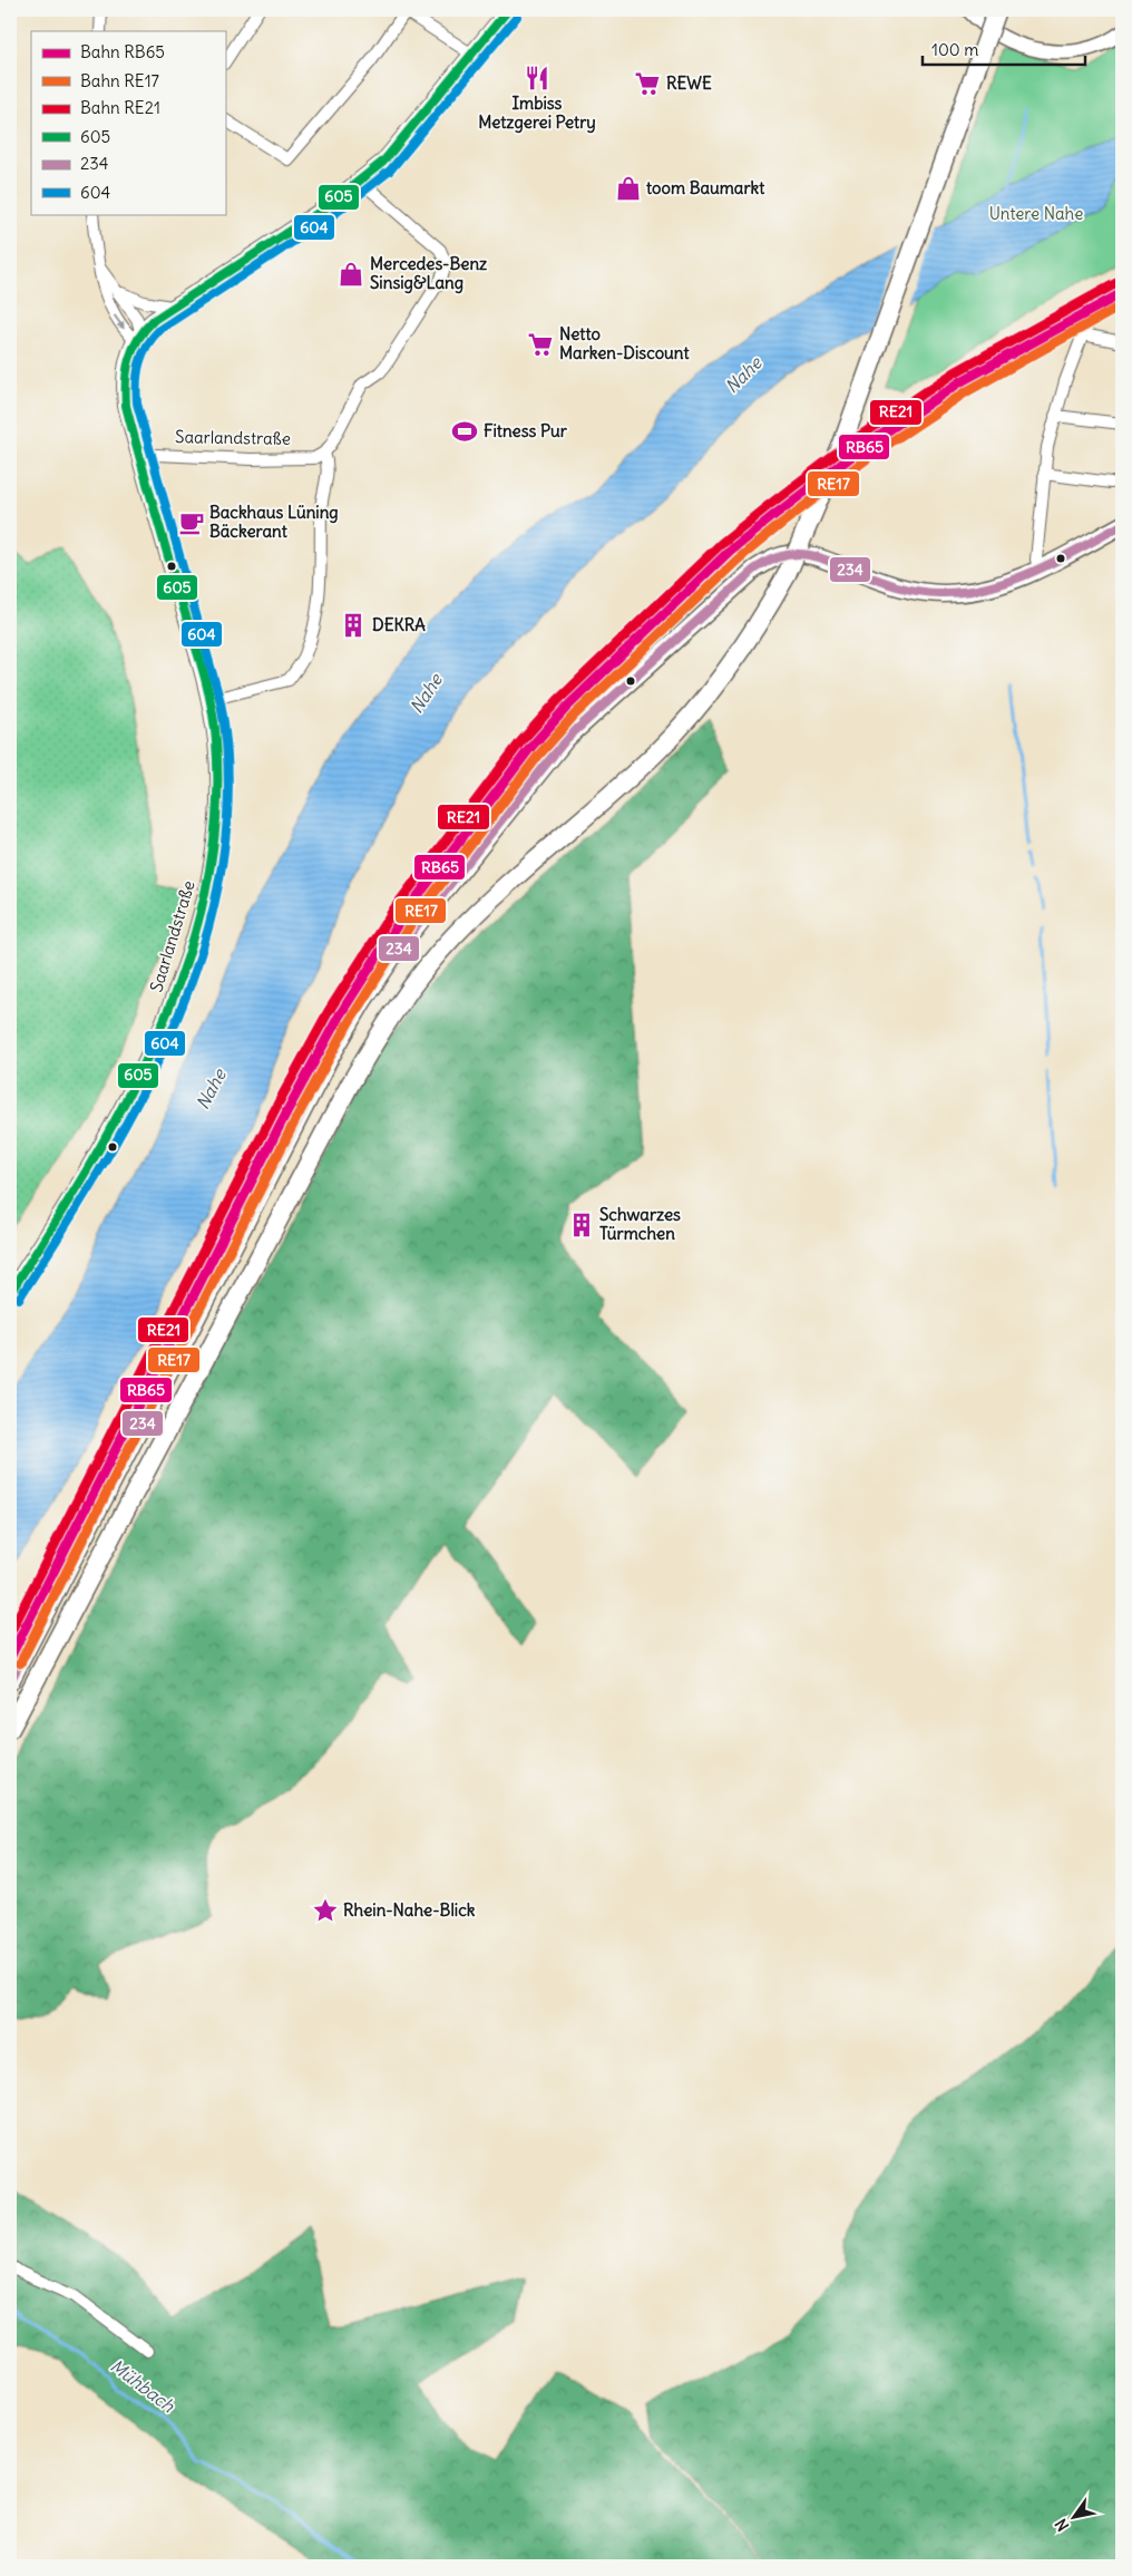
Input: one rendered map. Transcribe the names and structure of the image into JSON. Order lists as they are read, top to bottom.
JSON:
{
  "streets": {
    "main road": ["Saarlandstraße"]
  },
  "water": ["Nahe", "Mühbach"],
  "parks": ["Untere Nahe"],
  "places": {
    "restaurant": ["Imbiss Metzgerei Petry"],
    "supermarket": ["REWE", "Netto Marken-Discount"],
    "shop": ["toom Baumarkt", "Mercedes-Benz Sinsig&Lang"],
    "sports": ["Fitness Pur"],
    "cafe": ["Backhaus Lüning Bäckerant"],
    "building": ["DEKRA", "Schwarzes Türmchen"],
    "place": ["Rhein-Nahe-Blick"]
  },
  "lines": [
    "transit line 605",
    "transit line 604",
    "rail line RE21",
    "rail line RB65",
    "rail line RE17",
    "transit line 234"
  ],
  "legend": [
    "Bahn RB65",
    "Bahn RE17",
    "Bahn RE21",
    "605",
    "234",
    "604"
  ],
  "scale_bar": "100 m",
  "north": "bottom left"
}
